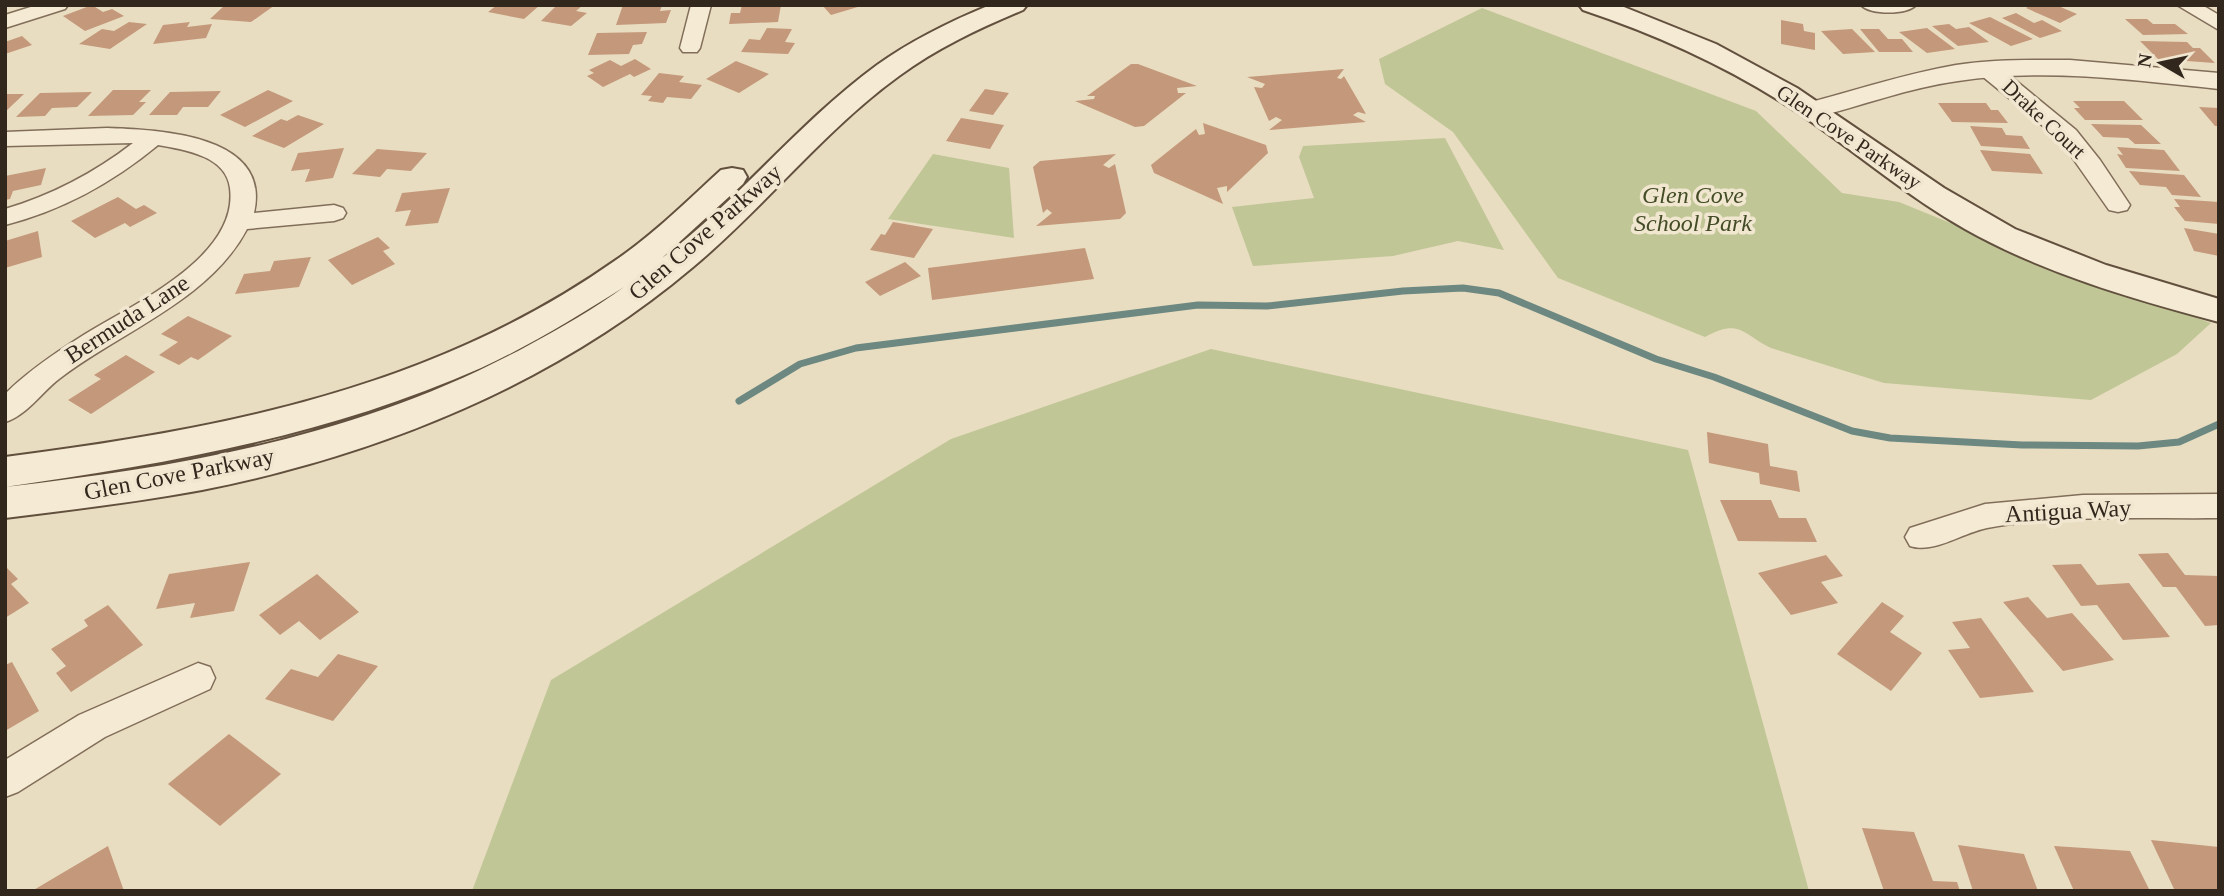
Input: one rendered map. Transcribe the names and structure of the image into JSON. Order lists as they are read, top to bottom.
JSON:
{
  "streets": {
    "main road": ["Glen Cove Parkway"],
    "street": ["Drake Court", "Bermuda Lane", "Antigua Way"]
  },
  "parks": ["Glen Cove School Park"],
  "north": "left"
}
